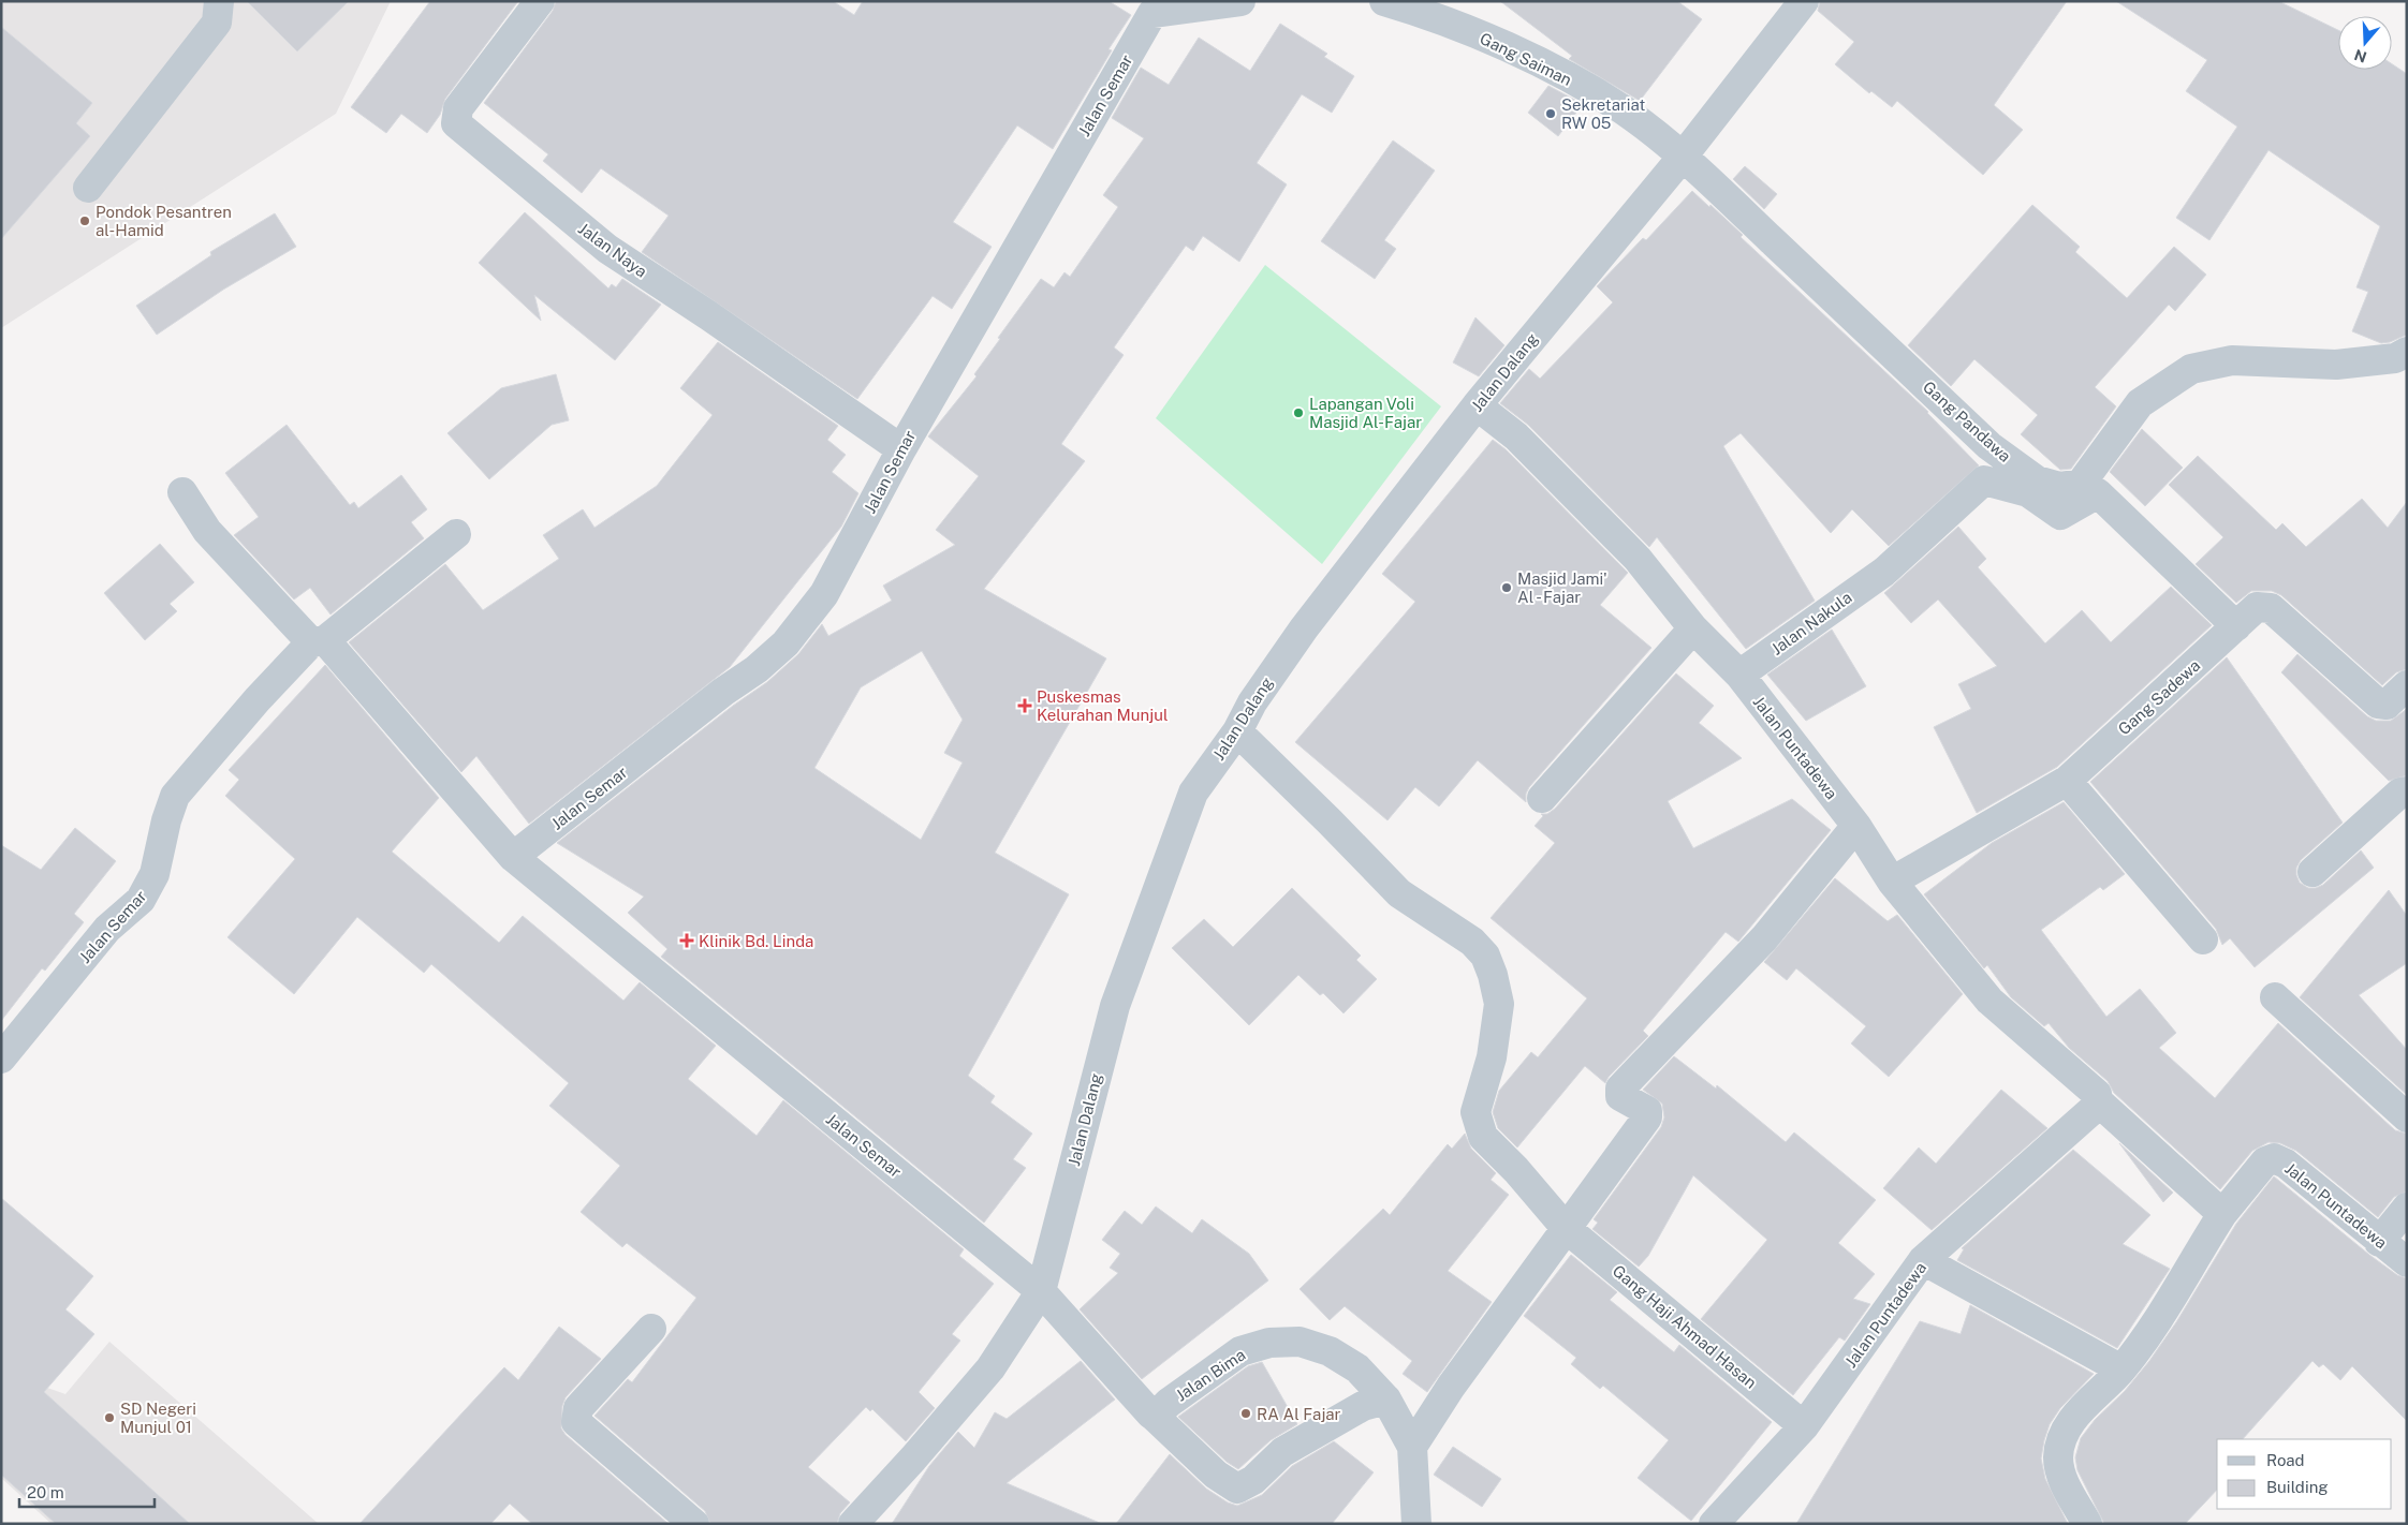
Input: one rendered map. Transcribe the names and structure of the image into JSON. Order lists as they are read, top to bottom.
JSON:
{
  "streets": {
    "street": [
      "Gang Saiman",
      "Jalan Semar",
      "Jalan Naya",
      "Jalan Dalang",
      "Gang Pandawa",
      "Jalan Nakula",
      "Gang Sadewa",
      "Jalan Puntadewa",
      "Gang Haji Ahmad Hasan",
      "Jalan Bima"
    ]
  },
  "crossings": [
    ["Gang Saiman", "Jalan Dalang"],
    ["Gang Saiman", "Gang Pandawa"],
    ["Jalan Semar", "Jalan Naya"],
    ["Jalan Semar", "Jalan Dalang"],
    ["Jalan Dalang", "Gang Pandawa"],
    ["Jalan Dalang", "Jalan Puntadewa"],
    ["Jalan Dalang", "Gang Haji Ahmad Hasan"],
    ["Jalan Nakula", "Gang Sadewa"],
    ["Jalan Nakula", "Jalan Puntadewa"],
    ["Gang Sadewa", "Jalan Puntadewa"],
    ["Jalan Puntadewa", "Gang Haji Ahmad Hasan"]
  ],
  "places": {
    "other": [
      "Sekretariat RW 05",
      "Pondok Pesantren al-Hamid",
      "Lapangan Voli Masjid Al-Fajar",
      "Masjid Jami' Al - Fajar",
      "RA Al Fajar",
      "SD Negeri Munjul 01"
    ],
    "health": ["Puskesmas Kelurahan Munjul", "Klinik Bd. Linda"]
  },
  "legend": ["Road", "Building"],
  "scale_bar": "20 m",
  "north": "bottom"
}
